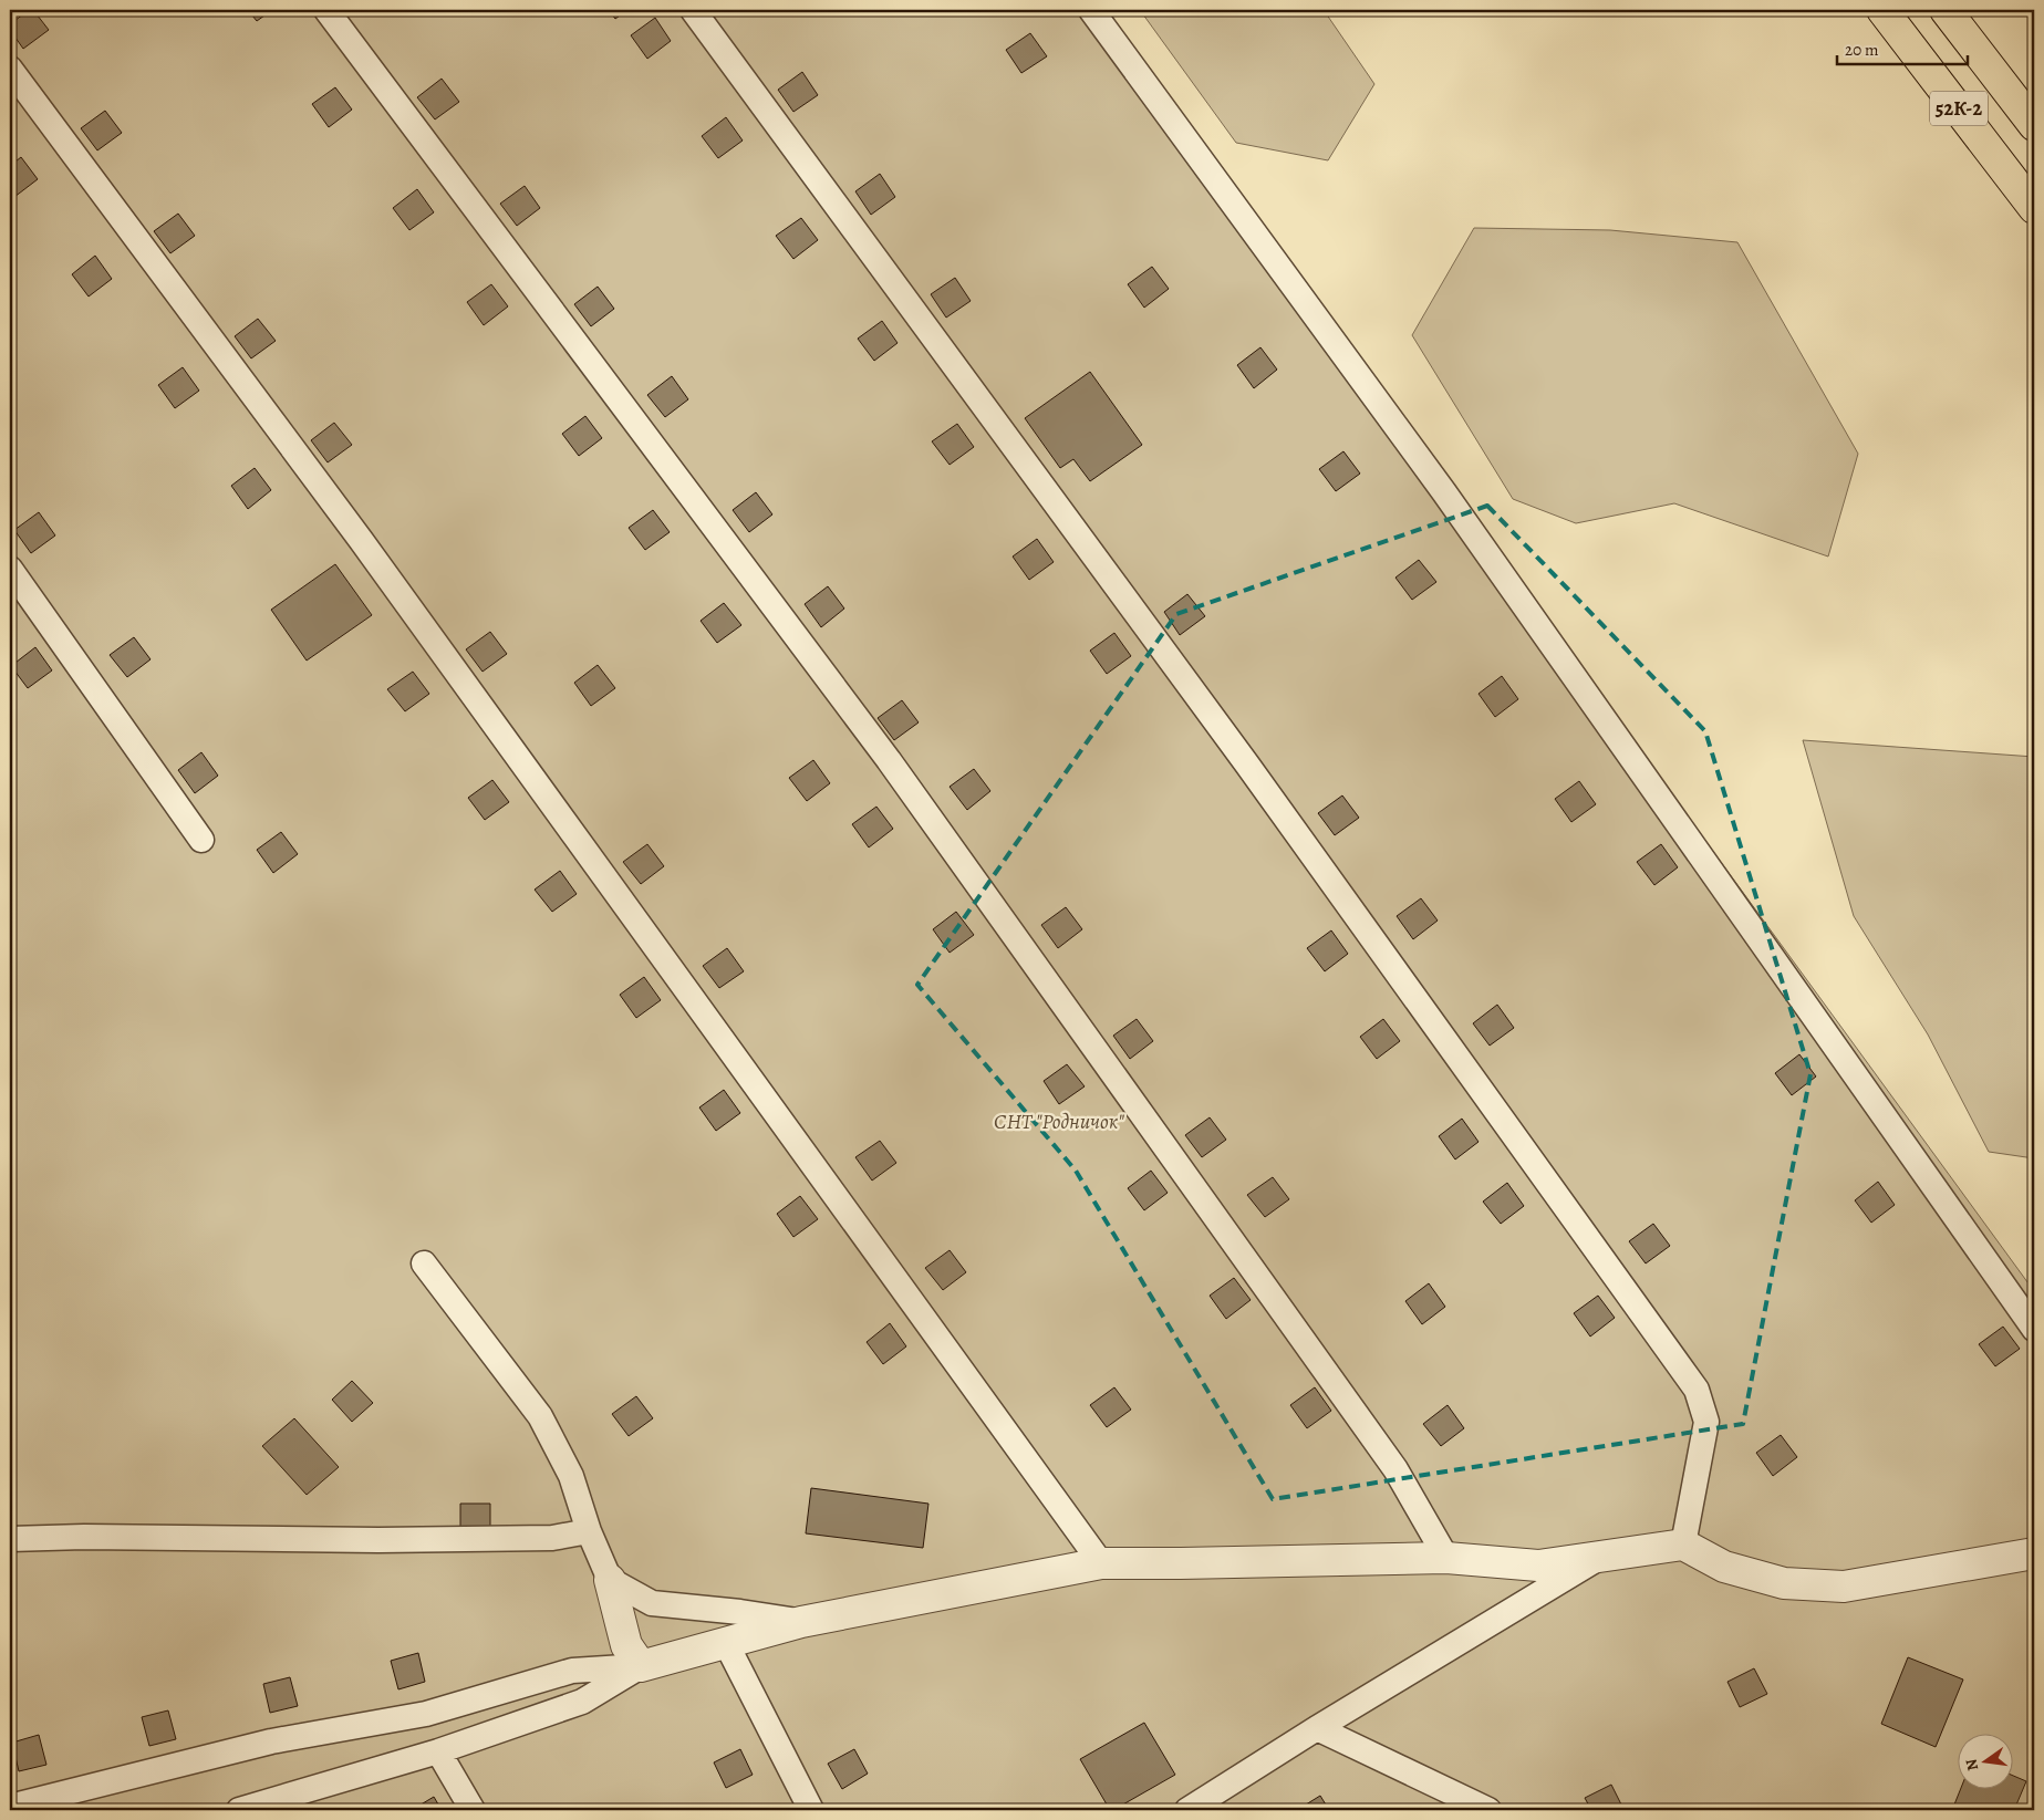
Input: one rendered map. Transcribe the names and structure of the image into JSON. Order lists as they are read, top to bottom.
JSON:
{
  "streets": {
    "main road": ["52К-2"]
  },
  "parks": ["СНТ \"Родничок\""],
  "scale_bar": "20 m",
  "north": "left"
}
